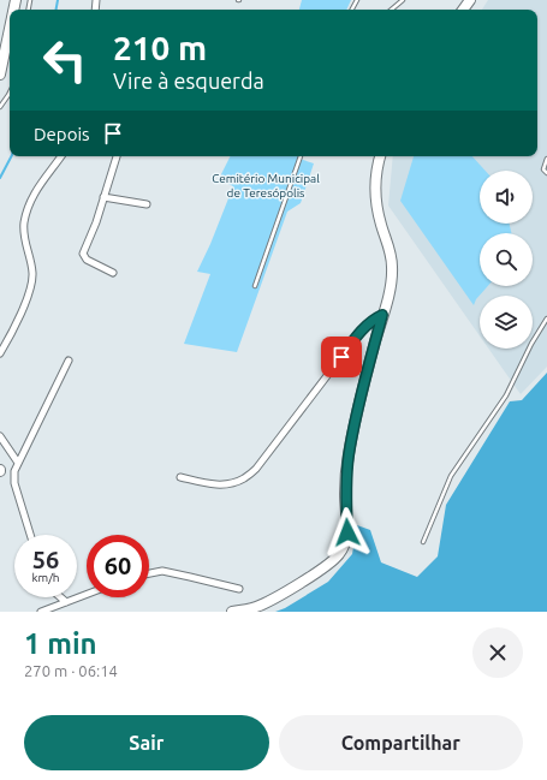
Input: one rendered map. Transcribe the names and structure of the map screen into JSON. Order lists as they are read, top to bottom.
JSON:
{
  "parks": ["Cemitério Municipal de Teresópolis"],
  "page": {
    "turn": ["210 m", "Vire à esquerda"],
    "then": "Depois",
    "speed": "56 km/h",
    "limit": "60",
    "heading": ["1 min", "270 m · 06:14"],
    "buttons": ["Sair", "Compartilhar"]
  }
}
